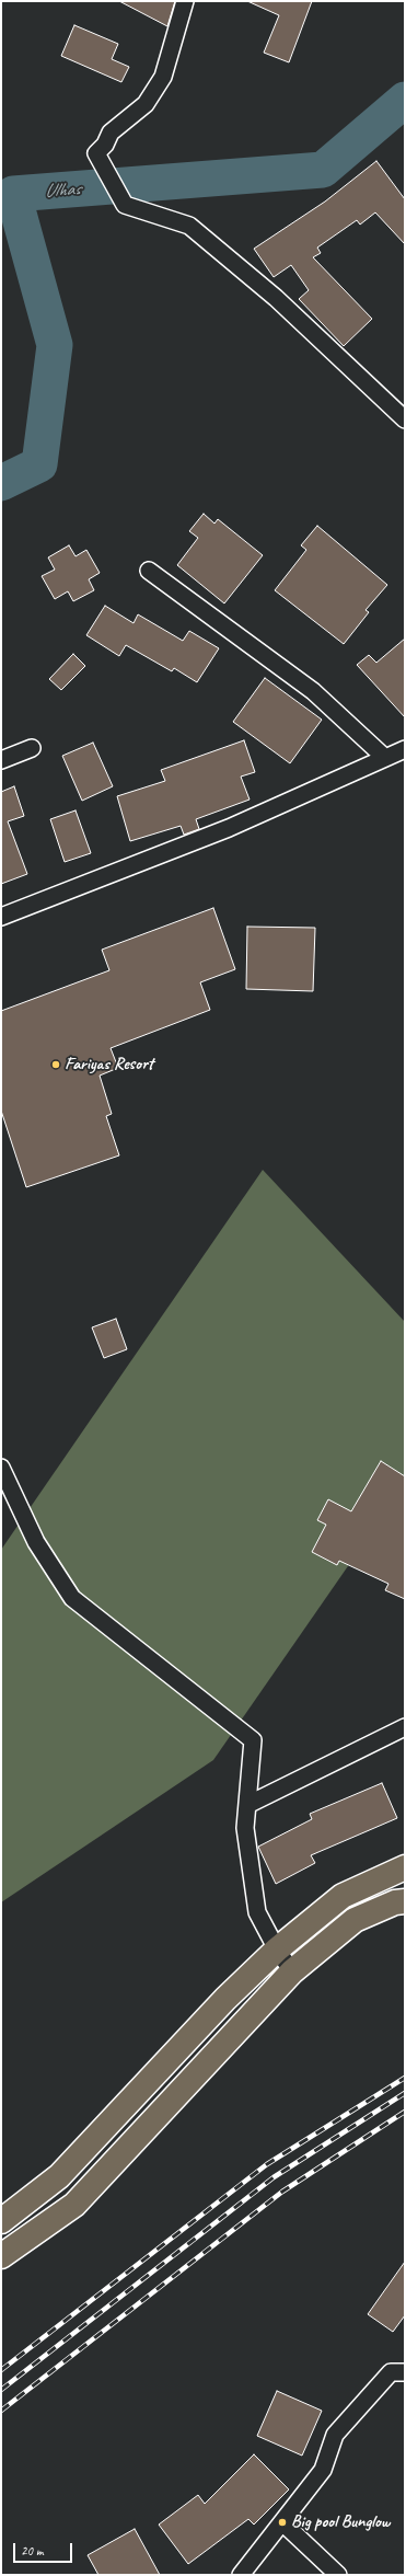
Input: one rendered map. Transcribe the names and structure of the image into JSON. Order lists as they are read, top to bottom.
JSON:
{
  "water": ["Ulhas"],
  "places": ["Fariyas Resort", "Big pool Bunglow"],
  "scale_bar": "20 m"
}
